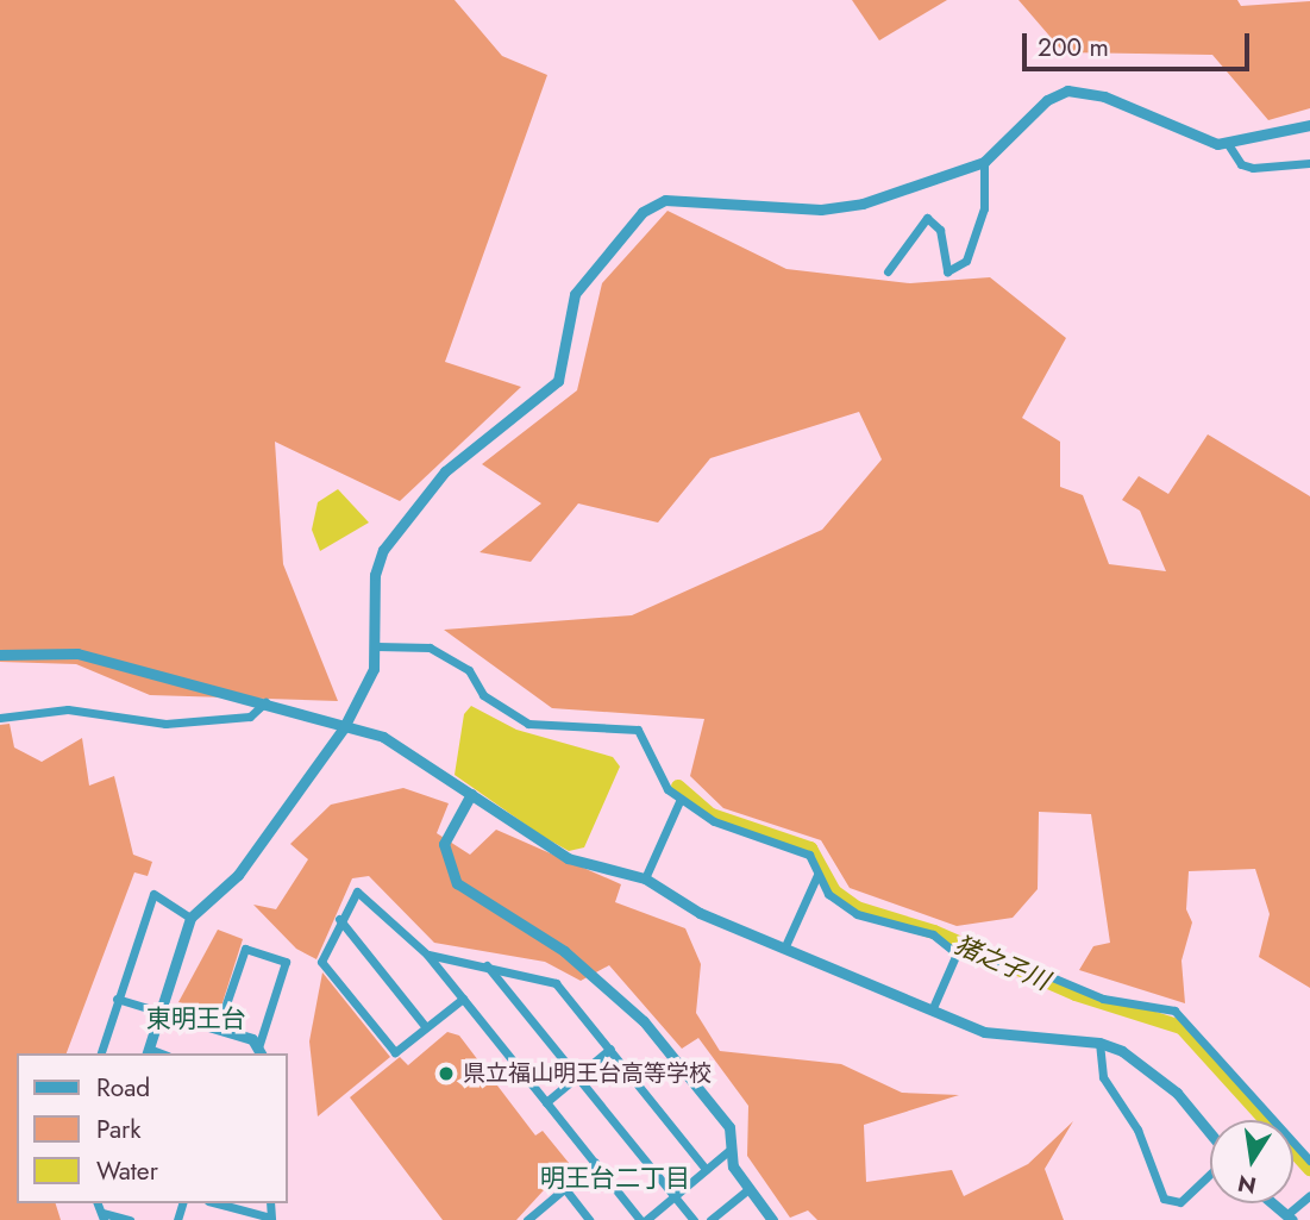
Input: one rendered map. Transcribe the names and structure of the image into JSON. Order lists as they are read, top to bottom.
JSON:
{
  "districts": ["東明王台", "明王台二丁目"],
  "water": ["猪之子川"],
  "places": ["県立福山明王台高等学校"],
  "legend": ["Road", "Park", "Water"],
  "scale_bar": "200 m",
  "north": "bottom"
}
